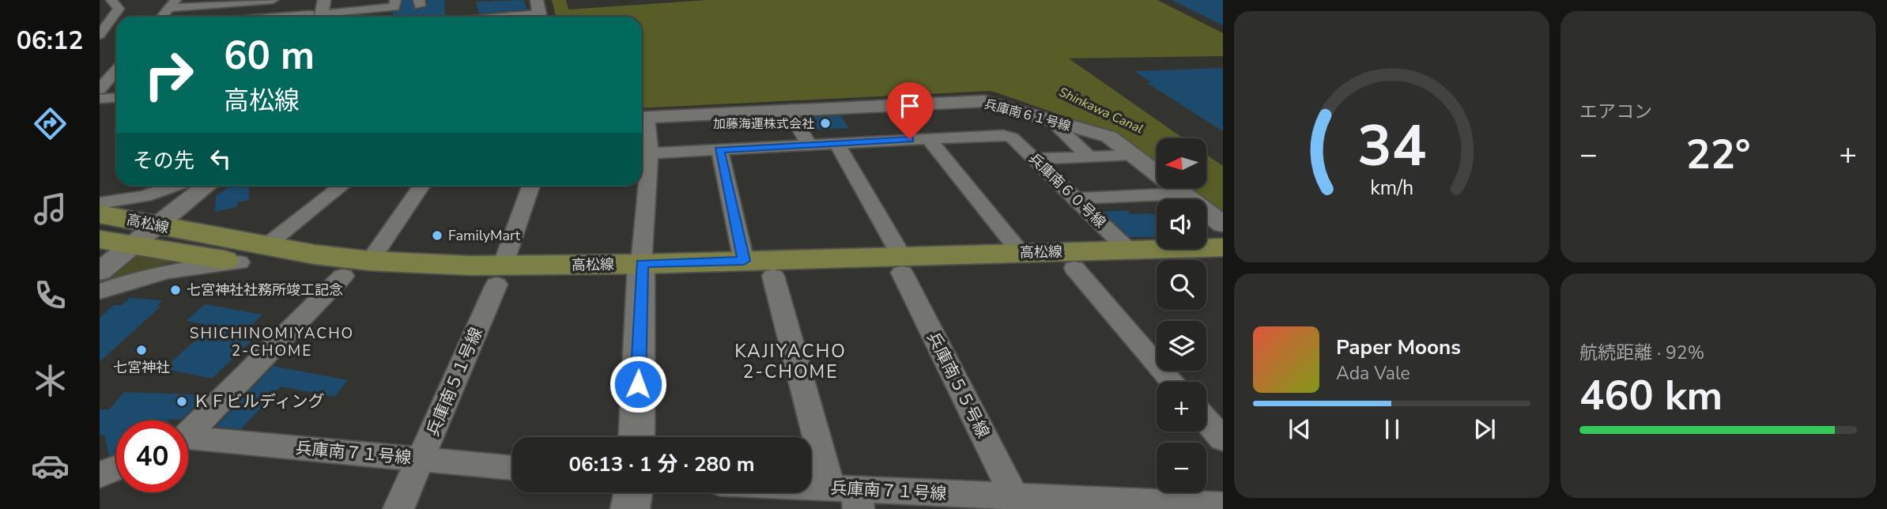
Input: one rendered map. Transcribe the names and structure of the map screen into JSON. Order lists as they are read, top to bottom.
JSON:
{
  "streets": {
    "main road": ["高松線"],
    "street": [
      "兵庫南６１号線",
      "兵庫南６０号線",
      "兵庫南５１号線",
      "兵庫南５５号線",
      "兵庫南７１号線"
    ]
  },
  "crossings": [
    ["兵庫南６０号線", "高松線"],
    ["高松線", "兵庫南５１号線"],
    ["高松線", "兵庫南５５号線"],
    ["兵庫南５１号線", "兵庫南７１号線"],
    ["兵庫南５５号線", "兵庫南７１号線"]
  ],
  "districts": ["SHICHINOMIYACHO 2-CHOME", "KAJIYACHO 2-CHOME"],
  "water": ["Shinkawa Canal"],
  "places": [
    "加藤海運株式会社",
    "FamilyMart",
    "七宮神社社務所竣工記念",
    "七宮神社",
    "ＫＦビルディング"
  ],
  "north": "left",
  "page": {
    "tabs": "06:12",
    "tile": [
      "エアコン",
      ["航続距離 · 92%", "460 km"]
    ],
    "turn": ["60 m", "高松線"],
    "heat": ["−", "22°", "+"],
    "then": "その先",
    "map_buttons": ["+", "−"],
    "song": ["Paper Moons", "Ada Vale"],
    "limit": "40",
    "trip": "06:13 · 1 分 · 280 m",
    "gauge": ["34", "km/h"]
  }
}
